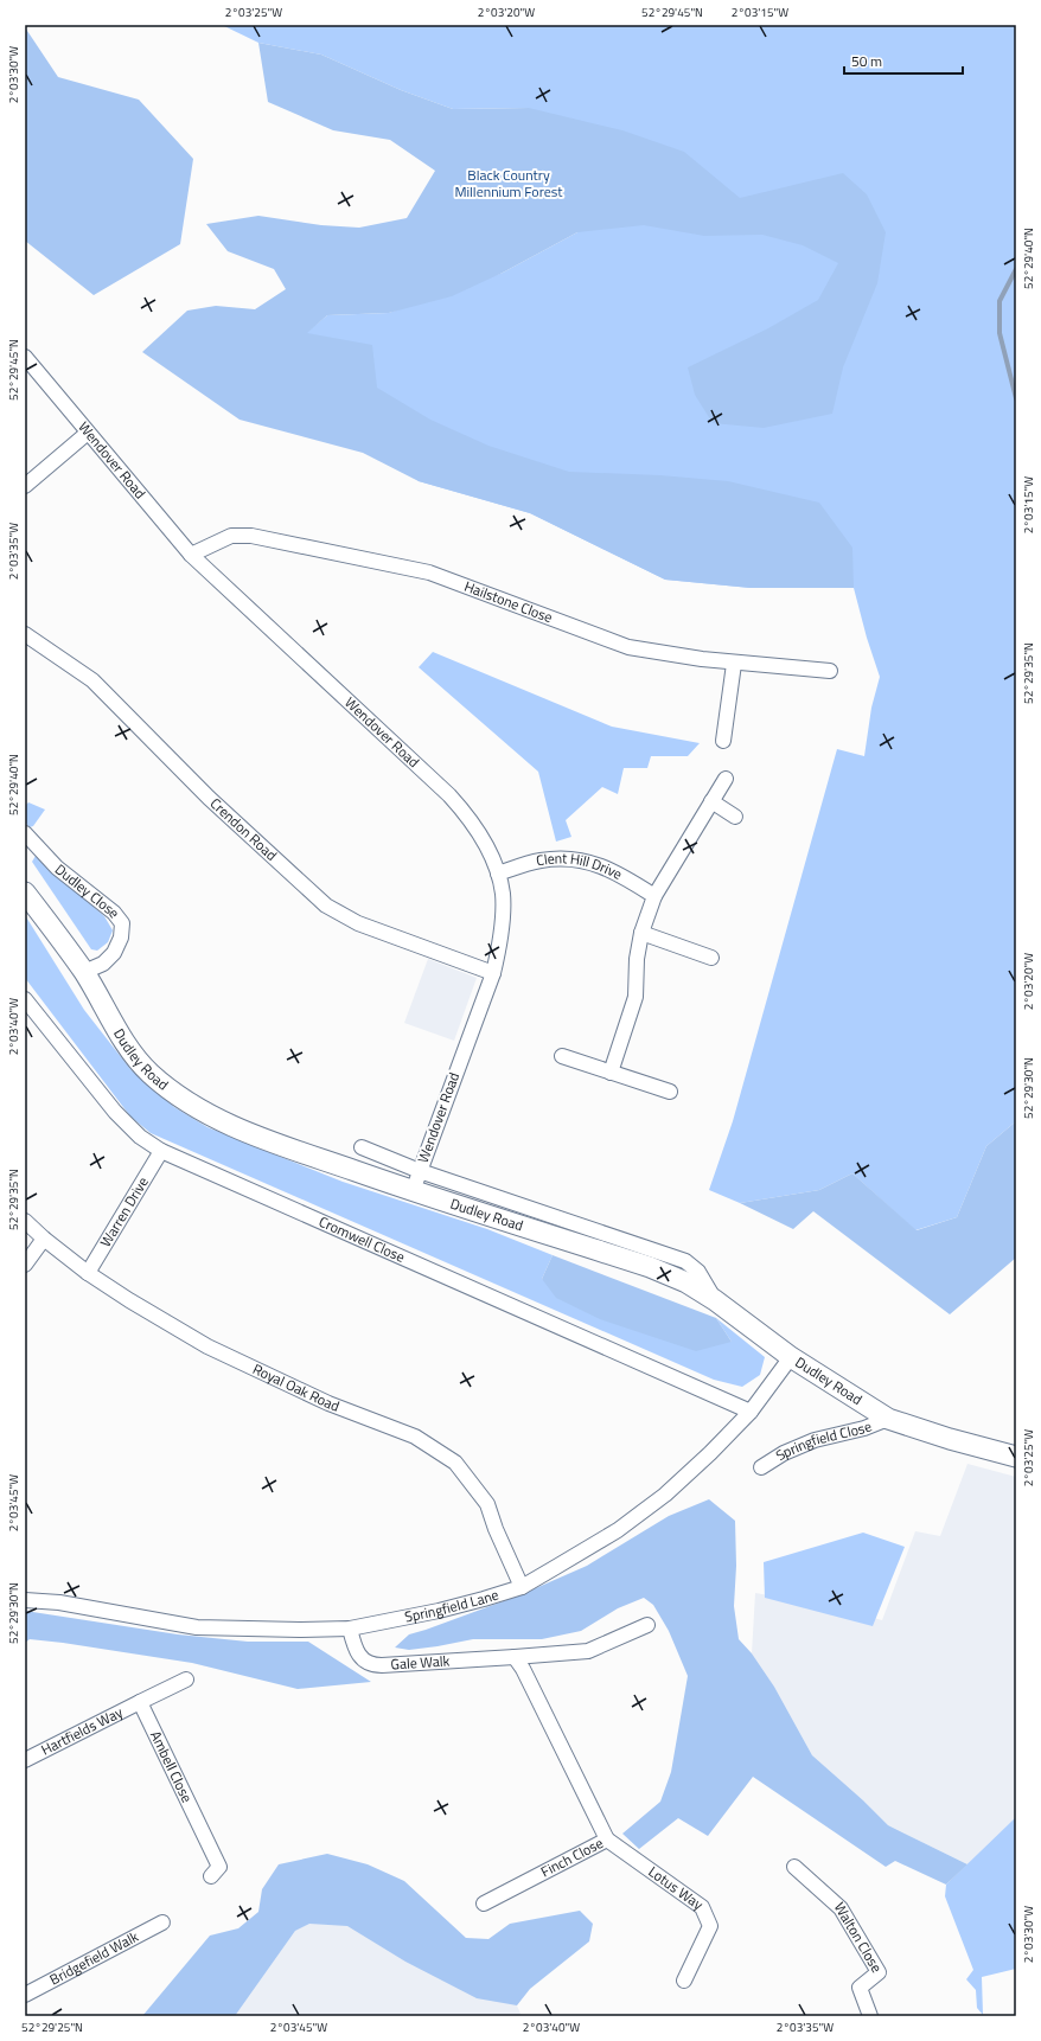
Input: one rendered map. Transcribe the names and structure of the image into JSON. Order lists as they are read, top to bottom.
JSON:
{
  "streets": {
    "main road": ["Dudley Road"],
    "street": [
      "Wendover Road",
      "Hailstone Close",
      "Crendon Road",
      "Clent Hill Drive",
      "Dudley Close",
      "Warren Drive",
      "Cromwell Close",
      "Royal Oak Road",
      "Springfield Close",
      "Springfield Lane",
      "Gale Walk",
      "Hartfields Way",
      "Ambell Close",
      "Finch Close",
      "Lotus Way",
      "Walton Close",
      "Bridgefield Walk"
    ]
  },
  "crossings": [
    ["Wendover Road", "Hailstone Close"],
    ["Wendover Road", "Crendon Road"],
    ["Wendover Road", "Clent Hill Drive"],
    ["Wendover Road", "Dudley Road"],
    ["Dudley Close", "Dudley Road"],
    ["Dudley Road", "Springfield Close"],
    ["Dudley Road", "Springfield Lane"],
    ["Warren Drive", "Cromwell Close"],
    ["Warren Drive", "Royal Oak Road"],
    ["Cromwell Close", "Springfield Lane"],
    ["Royal Oak Road", "Springfield Lane"],
    ["Springfield Lane", "Gale Walk"],
    ["Gale Walk", "Finch Close"],
    ["Hartfields Way", "Ambell Close"],
    ["Finch Close", "Lotus Way"]
  ],
  "parks": ["Black Country Millennium Forest"],
  "scale_bar": "50 m",
  "coordinates": [
    "2°03'25\"W",
    "2°03'20\"W",
    "52°29'45\"N",
    "2°03'15\"W",
    "2°03'30\"W",
    "52°29'40\"N",
    "2°03'35\"W",
    "52°29'35\"N",
    "2°03'40\"W",
    "52°29'30\"N",
    "2°03'45\"W",
    "52°29'25\"N"
  ]
}
